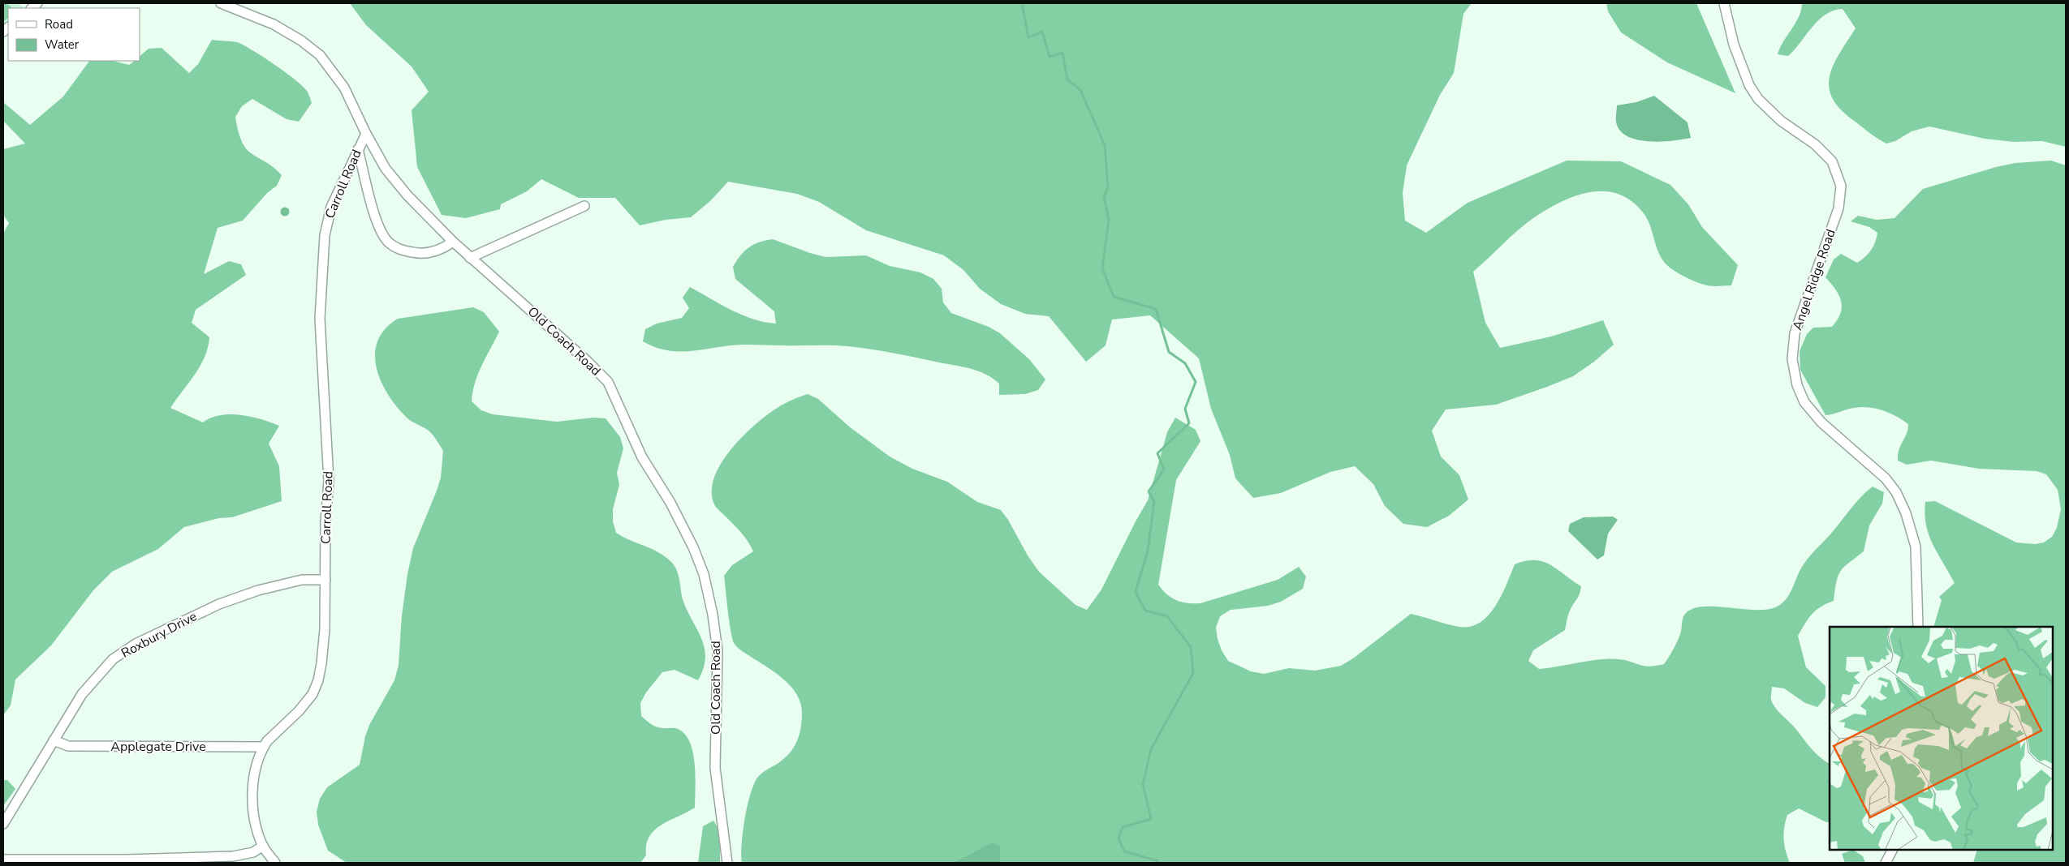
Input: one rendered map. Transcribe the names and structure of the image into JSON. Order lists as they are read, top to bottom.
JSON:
{
  "streets": {
    "street": [
      "Carroll Road",
      "Angel Ridge Road",
      "Old Coach Road",
      "Roxbury Drive",
      "Applegate Drive"
    ]
  },
  "crossings": [
    ["Carroll Road", "Old Coach Road"],
    ["Carroll Road", "Roxbury Drive"],
    ["Carroll Road", "Applegate Drive"],
    ["Roxbury Drive", "Applegate Drive"]
  ],
  "legend": ["Road", "Water"]
}
